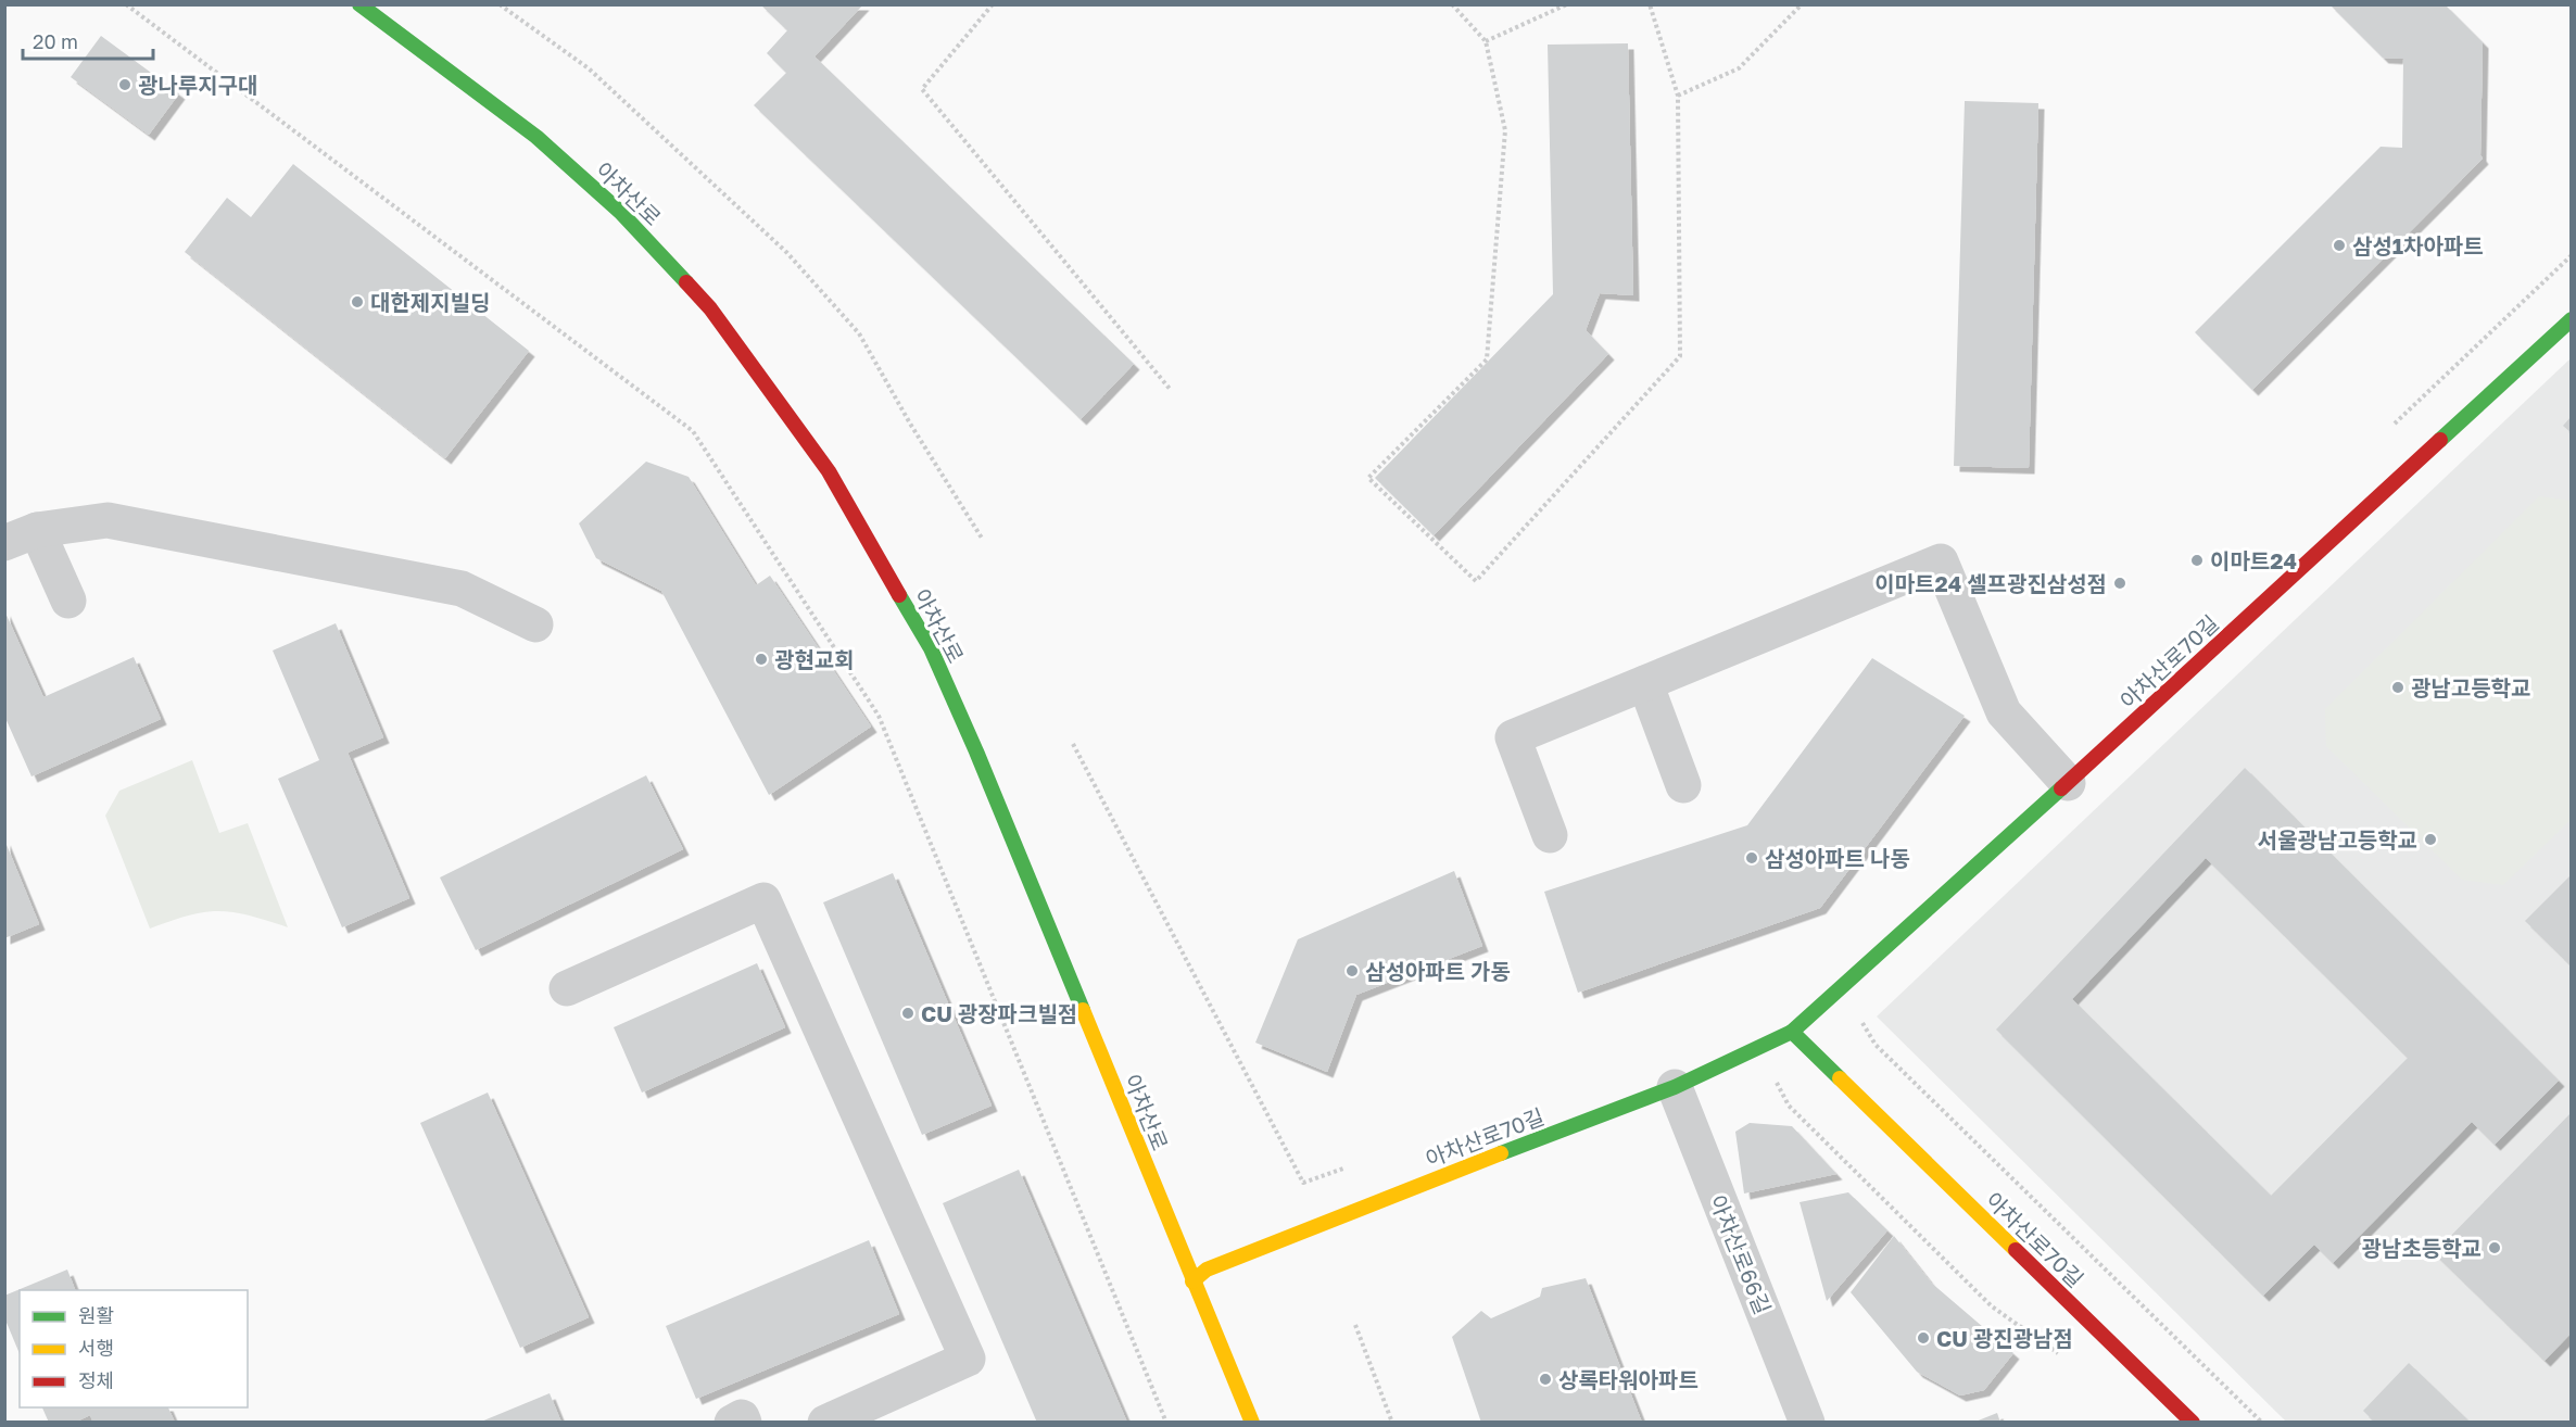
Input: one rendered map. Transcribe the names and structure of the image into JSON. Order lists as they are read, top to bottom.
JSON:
{
  "streets": {
    "street": ["아차산로", "아차산로70길", "아차산로66길"]
  },
  "crossings": [
    ["아차산로", "아차산로70길"],
    ["아차산로70길", "아차산로66길"]
  ],
  "places": [
    "광나루지구대",
    "삼성1차아파트",
    "대한제지빌딩",
    "이마트24",
    "이마트24 셀프광진삼성점",
    "광현교회",
    "광남고등학교",
    "서울광남고등학교",
    "삼성아파트 나동",
    "삼성아파트 가동",
    "CU 광장파크빌점",
    "광남초등학교",
    "CU 광진광남점",
    "상록타워아파트"
  ],
  "legend": ["원활", "서행", "정체"],
  "scale_bar": "20 m"
}
